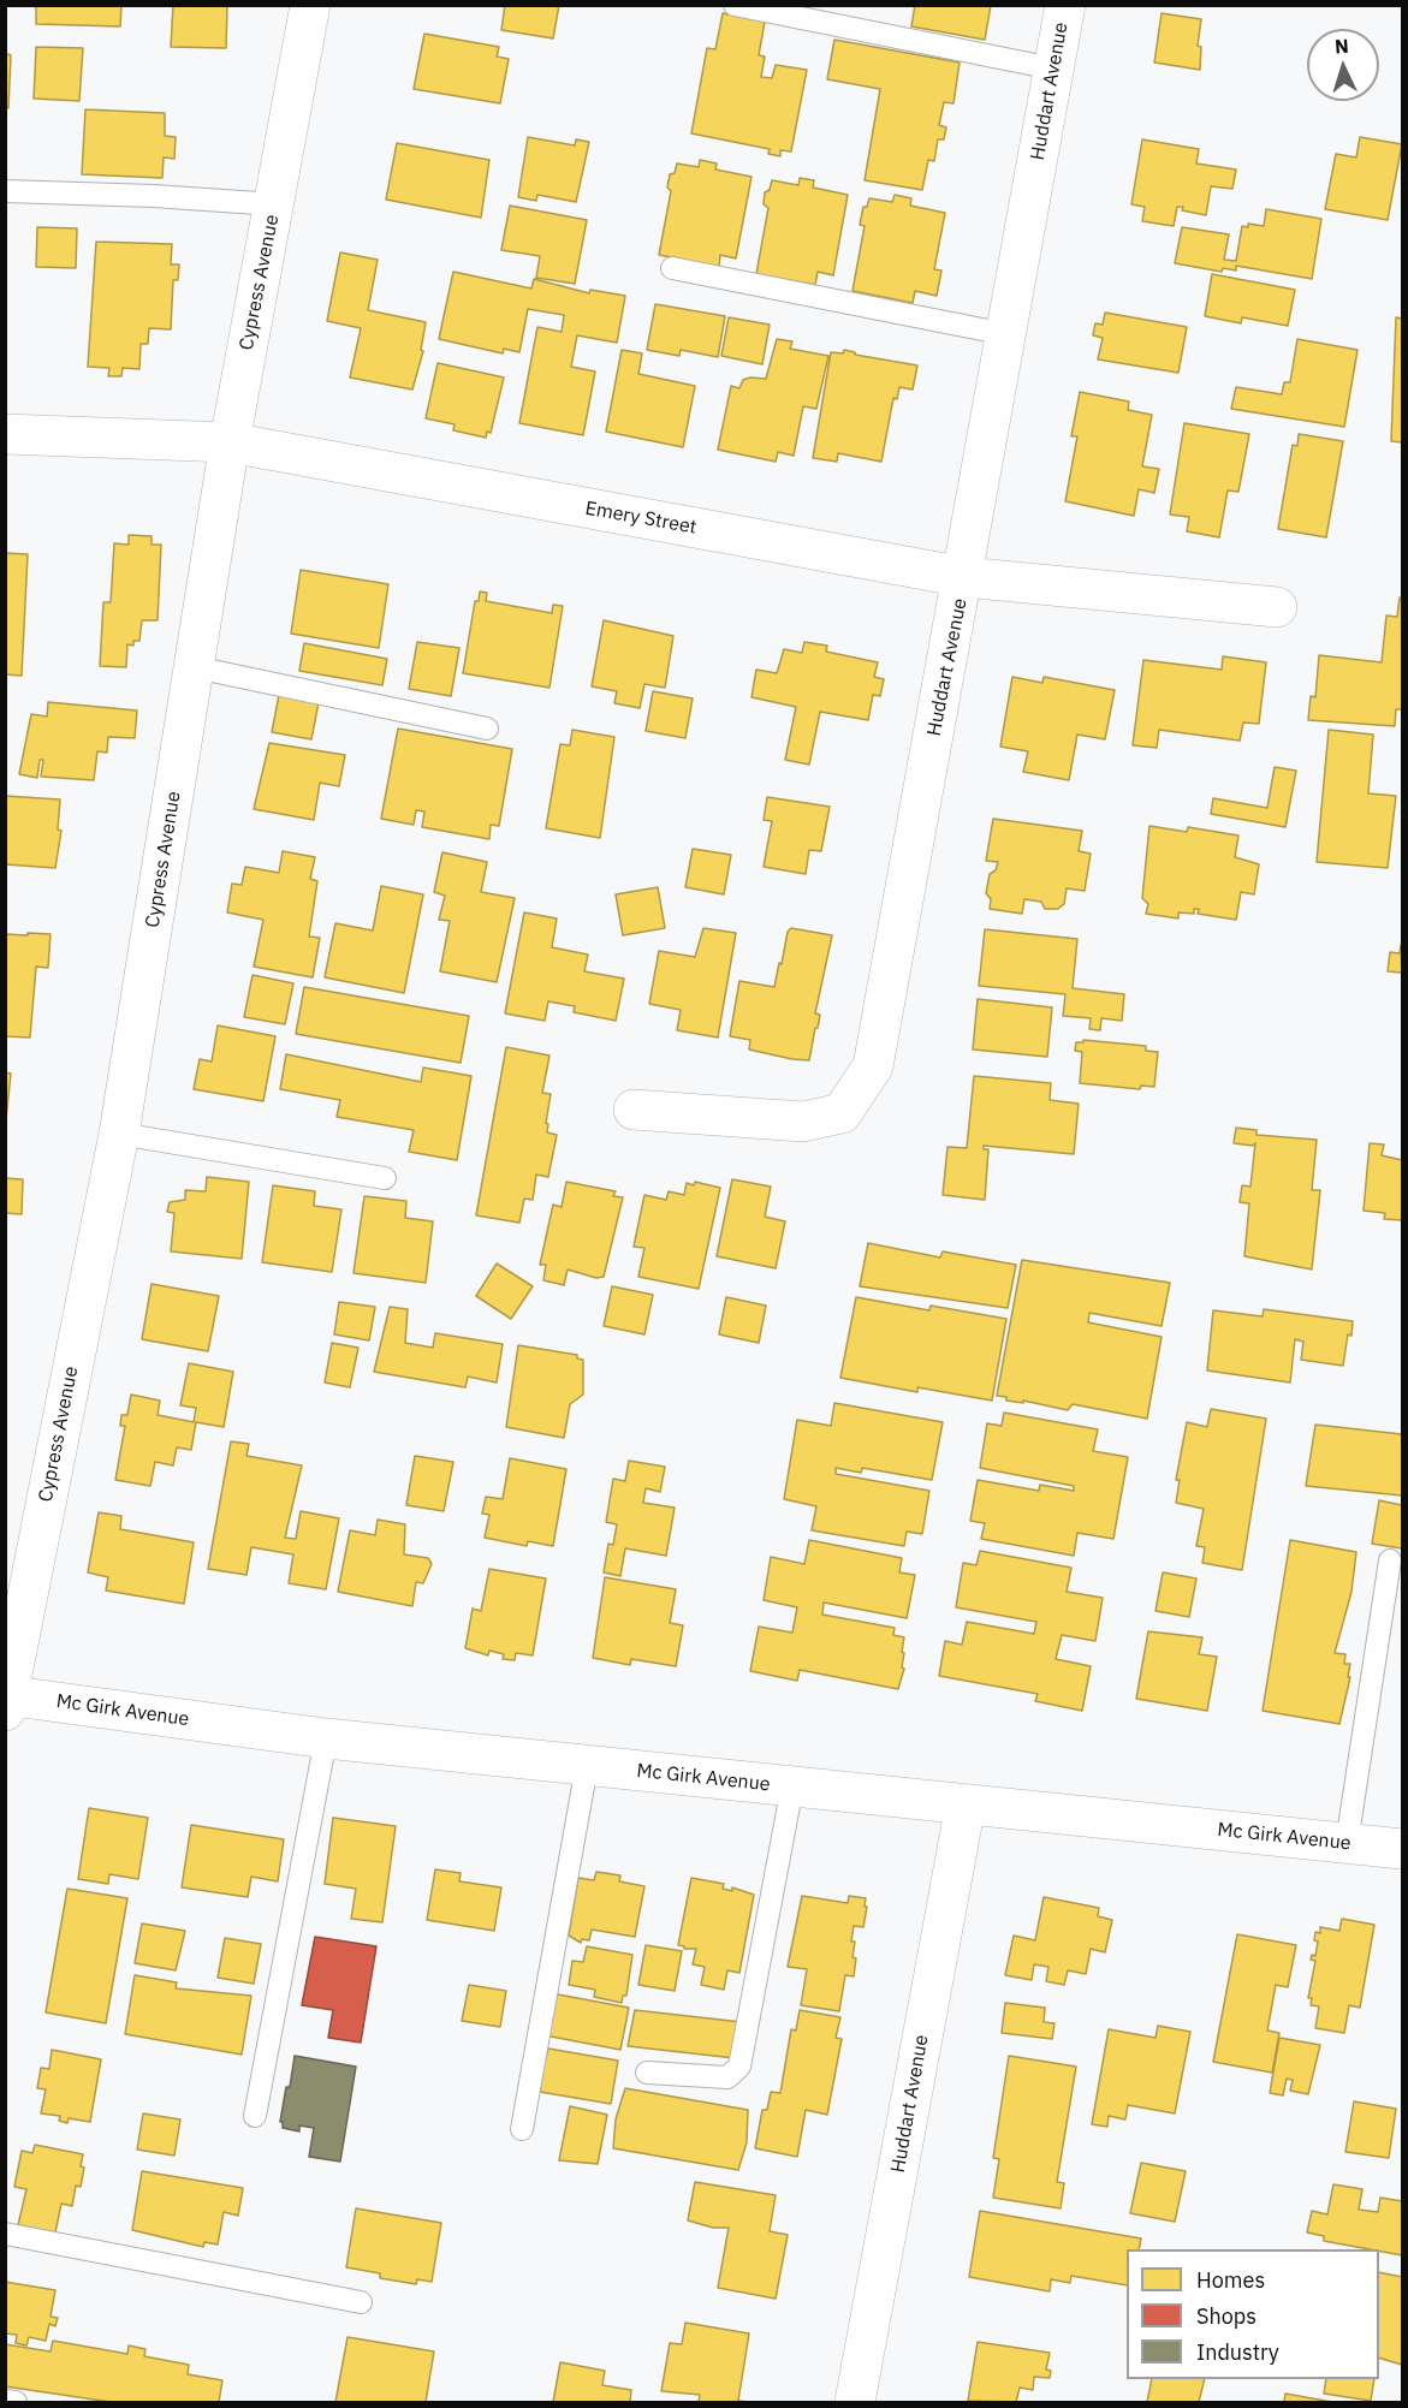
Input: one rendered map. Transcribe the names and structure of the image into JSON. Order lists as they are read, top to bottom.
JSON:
{
  "streets": {
    "street": [
      "Huddart Avenue",
      "Cypress Avenue",
      "Emery Street",
      "Mc Girk Avenue"
    ]
  },
  "crossings": [
    ["Huddart Avenue", "Emery Street"],
    ["Huddart Avenue", "Mc Girk Avenue"],
    ["Cypress Avenue", "Emery Street"],
    ["Cypress Avenue", "Mc Girk Avenue"]
  ],
  "legend": ["Homes", "Shops", "Industry"],
  "north": "top"
}
